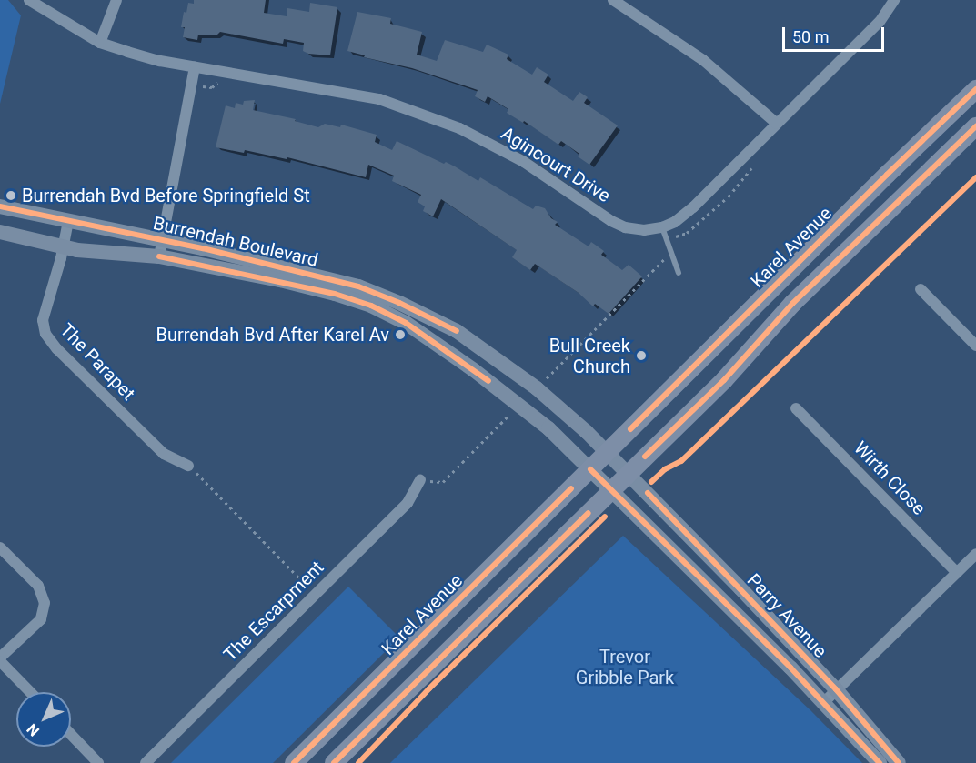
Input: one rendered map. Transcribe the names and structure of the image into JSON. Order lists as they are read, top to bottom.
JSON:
{
  "streets": {
    "main road": ["Burrendah Boulevard", "Karel Avenue", "Parry Avenue"],
    "street": [
      "Agincourt Drive",
      "The Parapet",
      "Wirth Close",
      "The Escarpment"
    ]
  },
  "crossings": [
    ["Burrendah Boulevard", "Karel Avenue"],
    ["Burrendah Boulevard", "The Parapet"],
    ["Burrendah Boulevard", "Parry Avenue"],
    ["Karel Avenue", "Parry Avenue"]
  ],
  "parks": ["Trevor Gribble Park"],
  "places": ["Burrendah Bvd Before Springfield St", "Burrendah Bvd After Karel Av", "Bull Creek Church"],
  "scale_bar": "50 m",
  "north": "bottom left"
}
